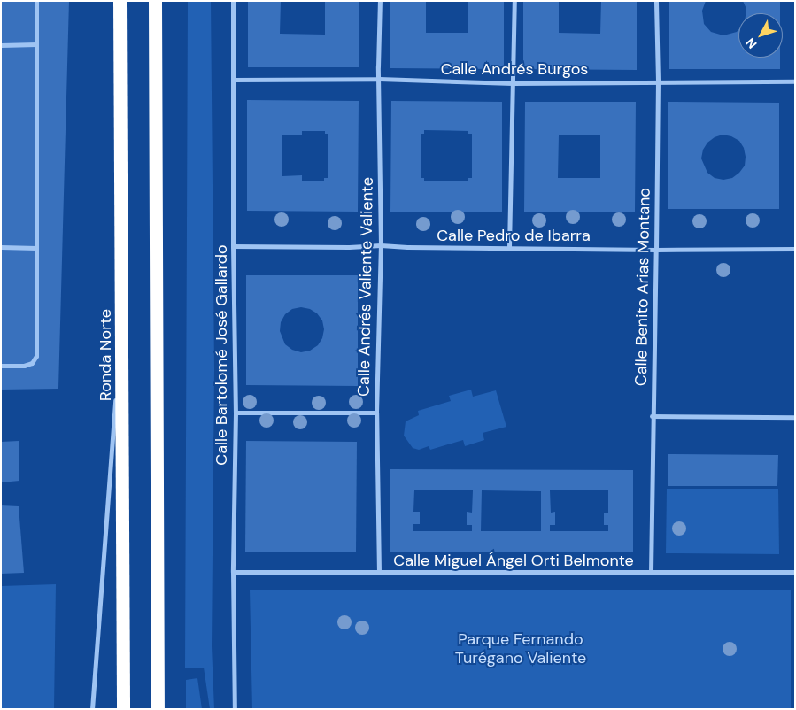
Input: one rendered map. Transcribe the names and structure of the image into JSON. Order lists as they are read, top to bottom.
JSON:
{
  "streets": {
    "highway": ["Ronda Norte"],
    "street": [
      "Calle Andrés Burgos",
      "Calle Pedro de Ibarra",
      "Calle Andrés Valiente Valiente",
      "Calle Benito Arias Montano",
      "Calle Bartolomé José Gallardo",
      "Calle Miguel Ángel Orti Belmonte"
    ]
  },
  "crossings": [
    ["Calle Andrés Burgos", "Calle Andrés Valiente Valiente"],
    ["Calle Andrés Burgos", "Calle Benito Arias Montano"],
    ["Calle Andrés Burgos", "Calle Bartolomé José Gallardo"],
    ["Calle Pedro de Ibarra", "Calle Andrés Valiente Valiente"],
    ["Calle Pedro de Ibarra", "Calle Benito Arias Montano"],
    ["Calle Pedro de Ibarra", "Calle Bartolomé José Gallardo"],
    ["Calle Andrés Valiente Valiente", "Calle Miguel Ángel Orti Belmonte"],
    ["Calle Benito Arias Montano", "Calle Miguel Ángel Orti Belmonte"],
    ["Calle Bartolomé José Gallardo", "Calle Miguel Ángel Orti Belmonte"]
  ],
  "parks": ["Parque Fernando Turégano Valiente"],
  "north": "bottom left"
}
